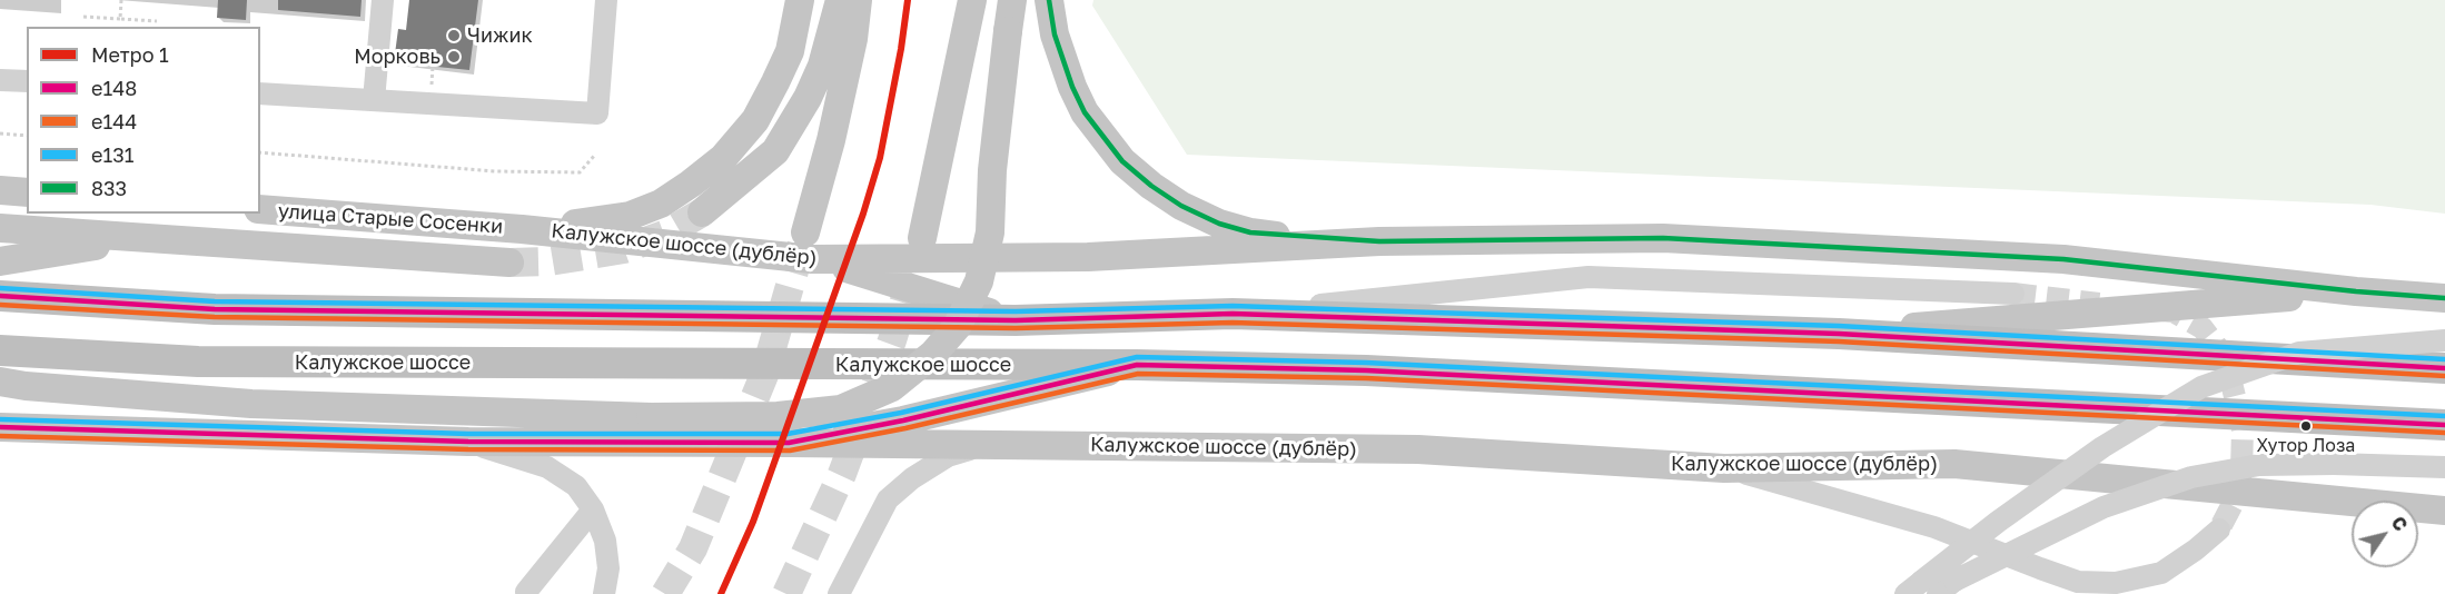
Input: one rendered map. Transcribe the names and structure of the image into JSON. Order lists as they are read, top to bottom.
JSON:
{
  "streets": {
    "highway": ["Калужское шоссе"],
    "main road": ["улица Старые Сосенки", "Калужское шоссе (дублёр)"]
  },
  "crossings": [
    ["улица Старые Сосенки", "Калужское шоссе (дублёр)"]
  ],
  "places": ["Чижик", "Морковь", "Хутор Лоза"],
  "lines": [
    "metro line 1",
    "transit line 833",
    "transit line е131",
    "transit line е148",
    "transit line е144"
  ],
  "legend": [
    "Метро 1",
    "е148",
    "е144",
    "е131",
    "833"
  ],
  "north": "top right"
}
